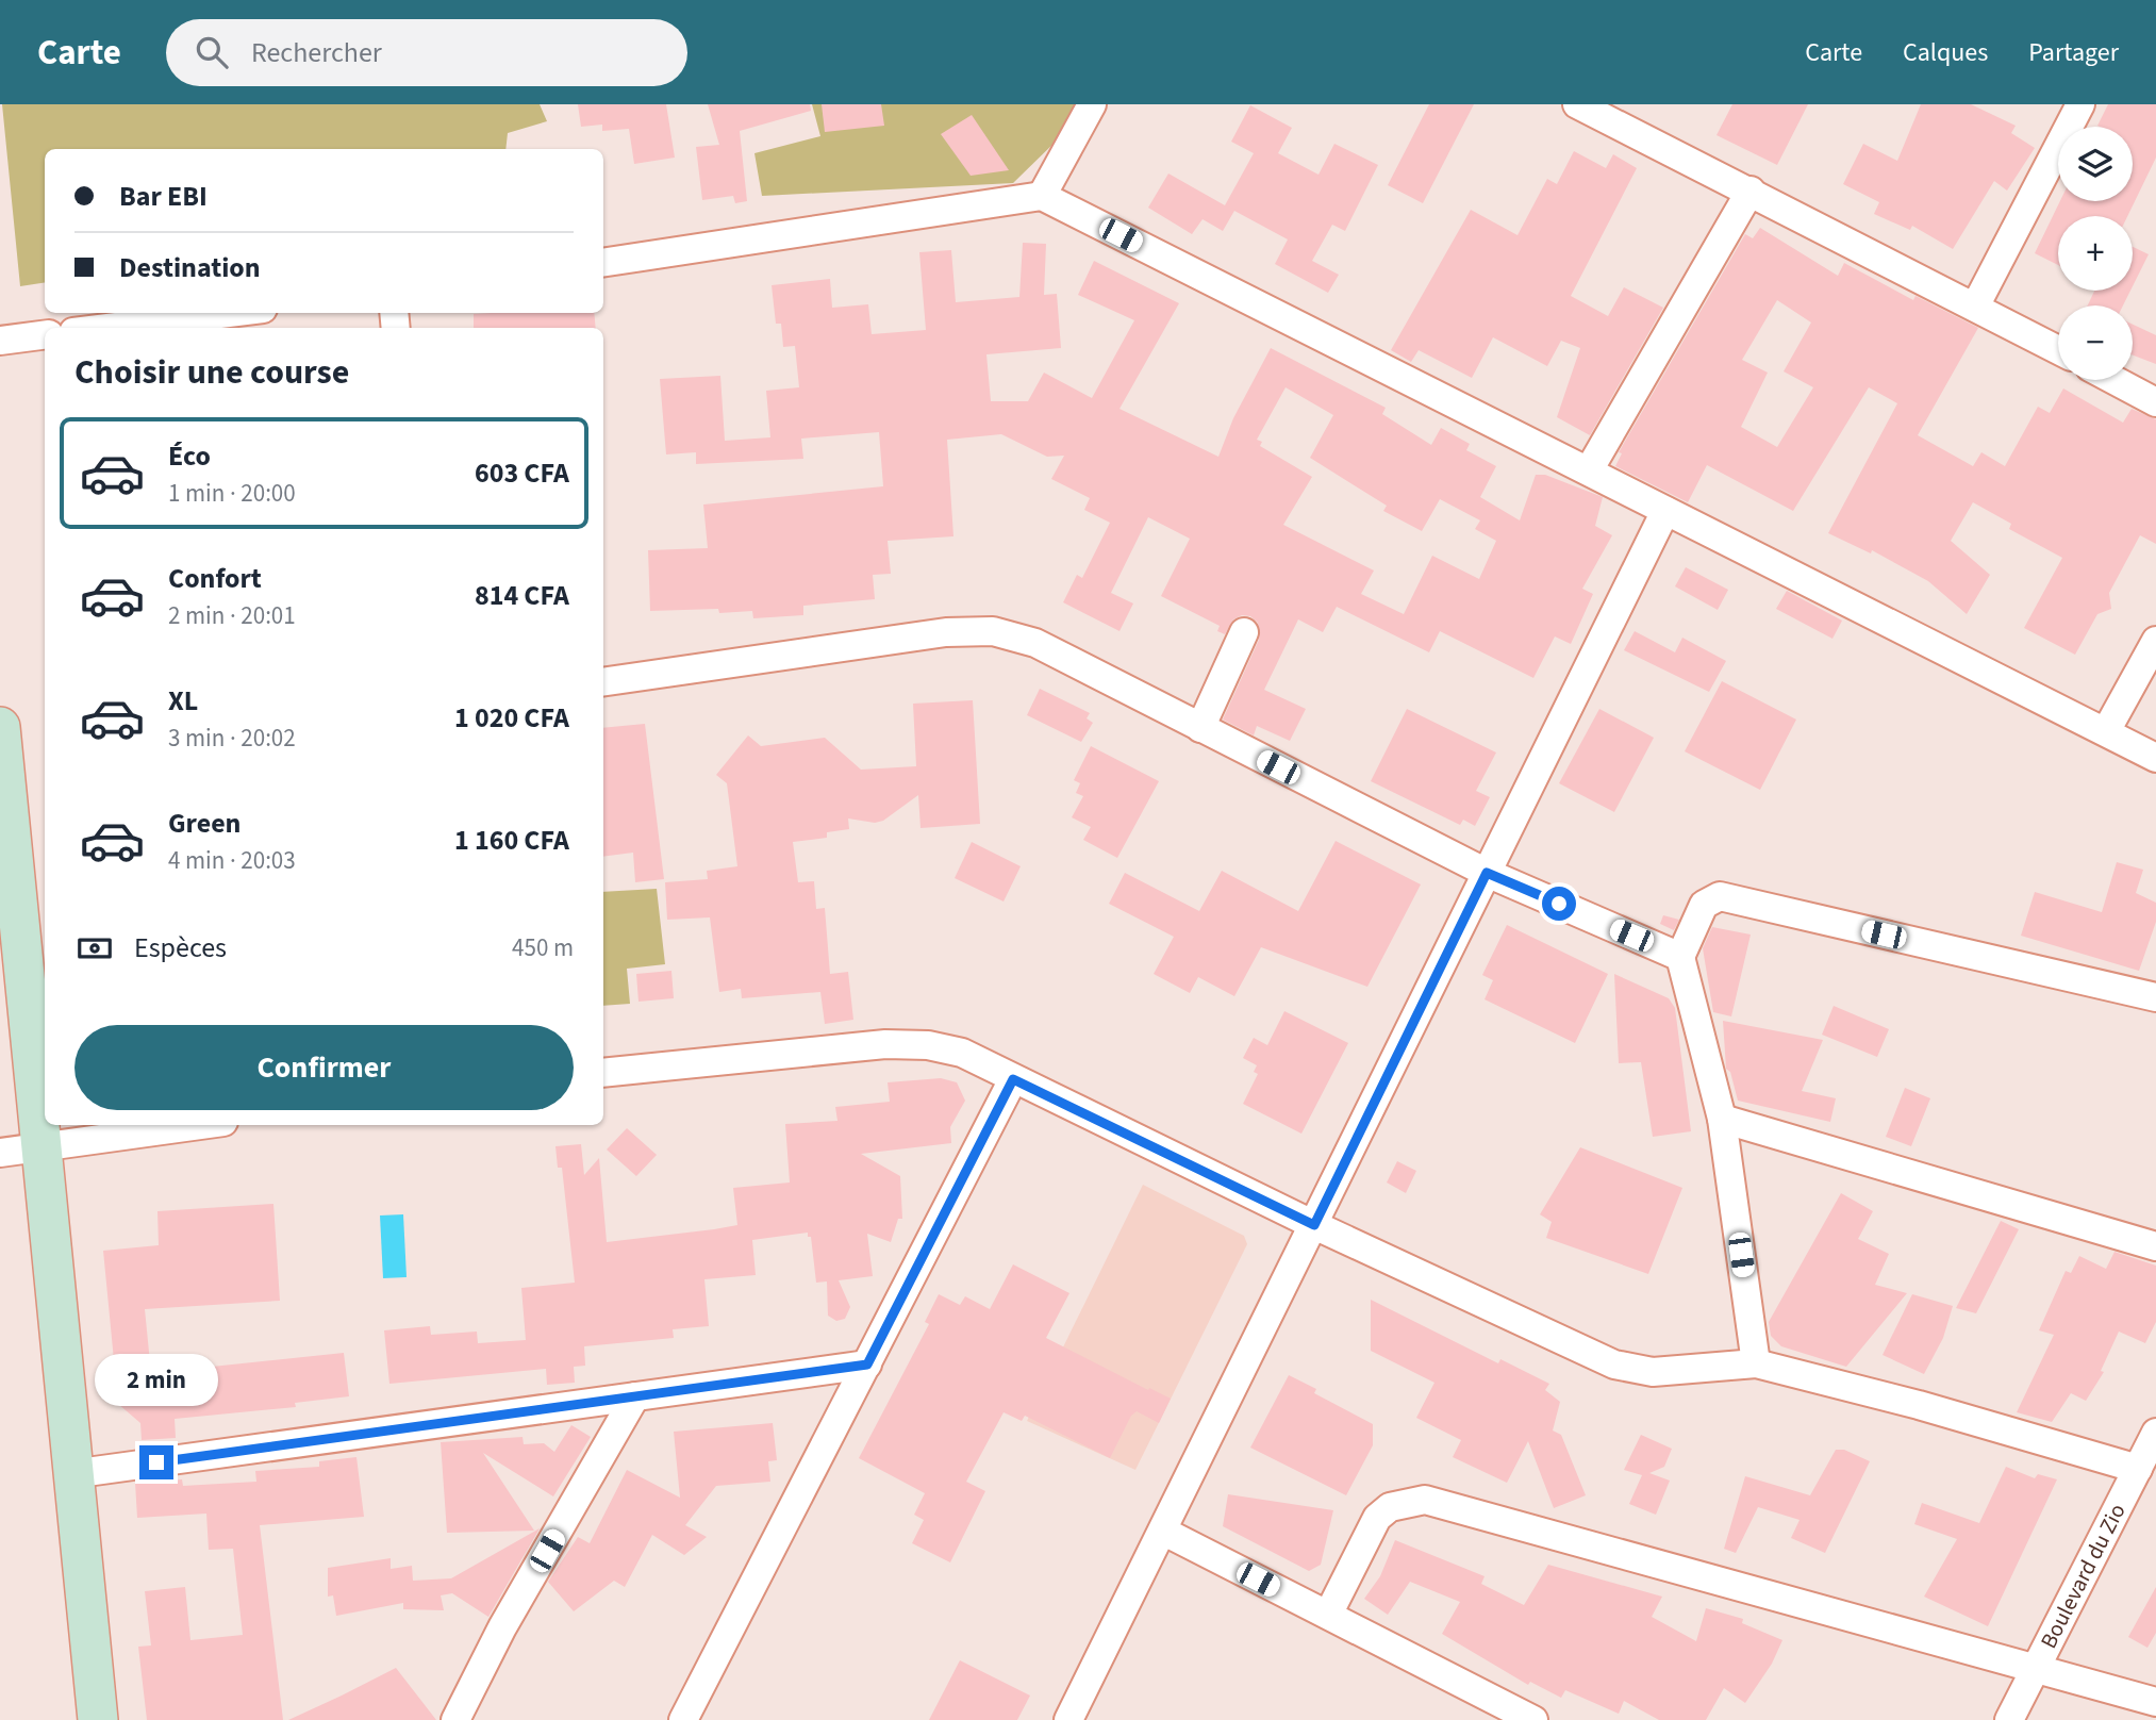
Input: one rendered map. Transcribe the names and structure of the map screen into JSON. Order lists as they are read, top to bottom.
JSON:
{
  "streets": {
    "street": ["Boulevard du Zio"]
  },
  "page": {
    "header": "Carte",
    "search": "Rechercher",
    "nav": ["Carte", "Calques", "Partager"],
    "map_buttons": ["+", "−"],
    "banner": ["Bar EBI", "Destination"],
    "heading": "Choisir une course",
    "list": [
      {
        "name": "Éco",
        "note": "1 min · 20:00",
        "value": "603 CFA"
      },
      {
        "name": "Confort",
        "note": "2 min · 20:01",
        "value": "814 CFA"
      },
      {
        "name": "XL",
        "note": "3 min · 20:02",
        "value": "1 020 CFA"
      },
      {
        "name": "Green",
        "note": "4 min · 20:03",
        "value": "1 160 CFA"
      }
    ],
    "pay": ["Espèces", "450 m"],
    "buttons": "Confirmer",
    "bubble": "2 min"
  }
}
